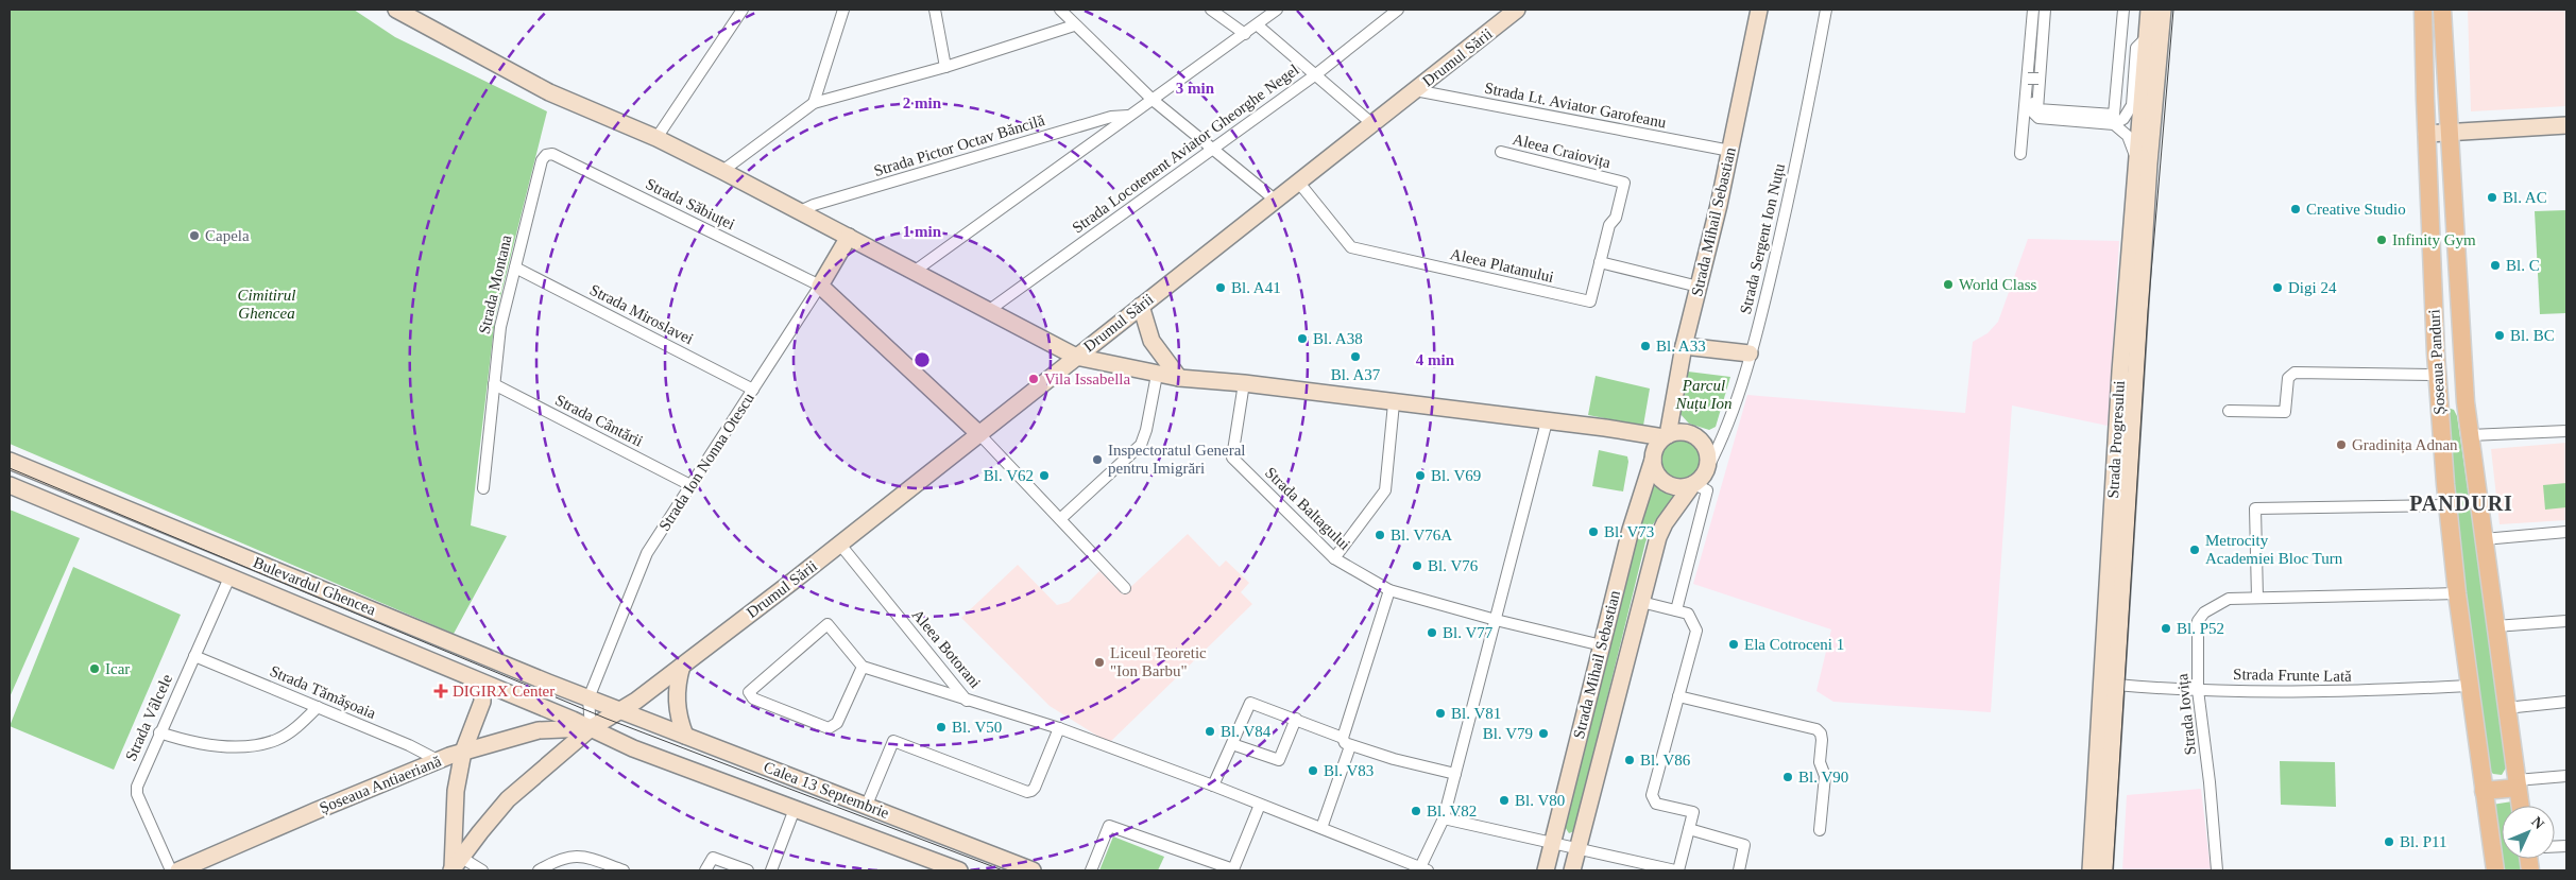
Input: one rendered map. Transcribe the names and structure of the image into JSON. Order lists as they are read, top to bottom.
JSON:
{
  "streets": {
    "main road": [
      "Drumul Sării",
      "Strada Mihail Sebastian",
      "Șoseaua Panduri",
      "Strada Progresului",
      "Strada Ion Nonna Otescu",
      "Bulevardul Ghencea",
      "Șoseaua Antiaeriană",
      "Calea 13 Septembrie"
    ],
    "street": [
      "Strada Lt. Aviator Garofeanu",
      "Strada Pictor Octav Băncilă",
      "Strada Locotenent Aviator Gheorghe Negel",
      "Aleea Craiovița",
      "Strada Săbiuței",
      "Strada Sergent Ion Nuțu",
      "Aleea Platanului",
      "Strada Montana",
      "Strada Miroslavei",
      "Strada Cântării",
      "Strada Baltagului",
      "Aleea Botorani",
      "Strada Frunte Lată",
      "Strada Tămășoaia",
      "Strada Iovița",
      "Strada Vâlcele"
    ]
  },
  "crossings": [
    ["Drumul Sării", "Strada Lt. Aviator Garofeanu"],
    ["Drumul Sării", "Aleea Platanului"],
    ["Drumul Sării", "Bulevardul Ghencea"],
    ["Drumul Sării", "Aleea Botorani"],
    ["Drumul Sării", "Șoseaua Antiaeriană"],
    ["Drumul Sării", "Calea 13 Septembrie"],
    ["Strada Lt. Aviator Garofeanu", "Strada Mihail Sebastian"],
    ["Aleea Craiovița", "Aleea Platanului"],
    ["Strada Săbiuței", "Strada Montana"],
    ["Strada Săbiuței", "Strada Ion Nonna Otescu"],
    ["Strada Mihail Sebastian", "Strada Sergent Ion Nuțu"],
    ["Strada Mihail Sebastian", "Strada Baltagului"],
    ["Strada Montana", "Strada Miroslavei"],
    ["Strada Montana", "Strada Cântării"],
    ["Strada Miroslavei", "Strada Ion Nonna Otescu"],
    ["Șoseaua Panduri", "Strada Frunte Lată"],
    ["Strada Cântării", "Strada Ion Nonna Otescu"],
    ["Strada Progresului", "Strada Frunte Lată"],
    ["Strada Ion Nonna Otescu", "Bulevardul Ghencea"],
    ["Bulevardul Ghencea", "Strada Vâlcele"],
    ["Bulevardul Ghencea", "Șoseaua Antiaeriană"],
    ["Bulevardul Ghencea", "Calea 13 Septembrie"],
    ["Strada Frunte Lată", "Strada Iovița"],
    ["Strada Tămășoaia", "Strada Vâlcele"],
    ["Strada Tămășoaia", "Șoseaua Antiaeriană"],
    ["Șoseaua Antiaeriană", "Calea 13 Septembrie"]
  ],
  "districts": ["PANDURI"],
  "parks": ["Cimitirul Ghencea", "Parcul Nuțu Ion"],
  "places": {
    "other": [
      "Bl. AC",
      "Creative Studio",
      "Capela",
      "Infinity Gym",
      "Bl. C",
      "World Class",
      "Bl. A41",
      "Digi 24",
      "Bl. BC",
      "Bl. A38",
      "Bl. A33",
      "Bl. A37",
      "Vila Issabella",
      "Gradinița Adnan",
      "Inspectoratul General pentru Imigrări",
      "Bl. V62",
      "Bl. V69",
      "Bl. V73",
      "Bl. V76A",
      "Metrocity Academiei Bloc Turn",
      "Bl. V76",
      "Bl. P52",
      "Bl. V77",
      "Ela Cotroceni 1",
      "Liceul Teoretic \"Ion Barbu\"",
      "Icar",
      "Bl. V81",
      "Bl. V50",
      "Bl. V84",
      "Bl. V79",
      "Bl. V86",
      "Bl. V83",
      "Bl. V90",
      "Bl. V80",
      "Bl. V82",
      "Bl. P11"
    ],
    "health": ["DIGIRX Center"]
  },
  "north": "top right",
  "rings": [
    "3 min",
    "2 min",
    "1 min",
    "4 min"
  ]
}
